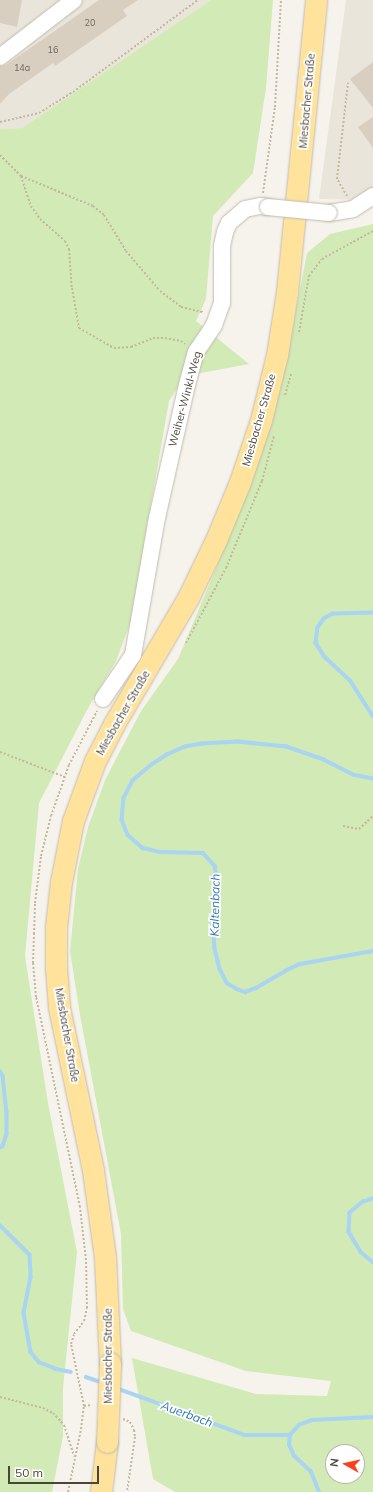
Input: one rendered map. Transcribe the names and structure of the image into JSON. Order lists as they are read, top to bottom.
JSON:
{
  "streets": {
    "main road": ["Miesbacher Straße"],
    "street": ["Weiher-Winkl-Weg"]
  },
  "water": ["Kaltenbach", "Auerbach"],
  "house_numbers": ["20", "16", "14a"],
  "scale_bar": "50 m",
  "north": "left"
}
